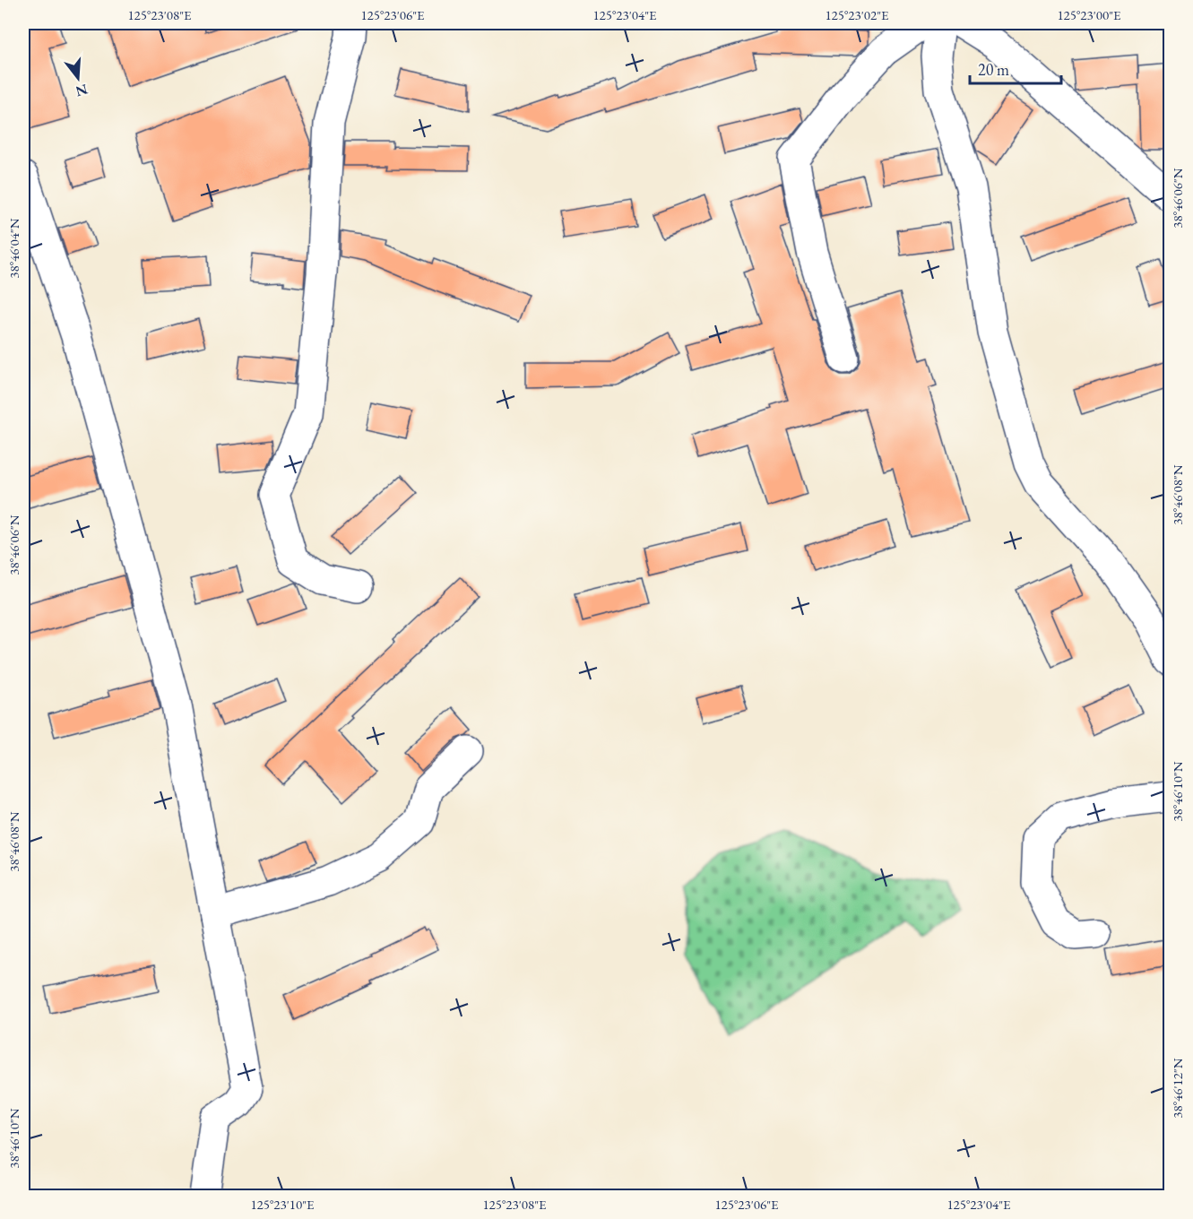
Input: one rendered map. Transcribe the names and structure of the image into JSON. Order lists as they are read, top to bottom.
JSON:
{
  "scale_bar": "20 m",
  "north": "bottom",
  "coordinates": [
    "125°23'08\"E",
    "125°23'06\"E",
    "125°23'04\"E",
    "125°23'02\"E",
    "125°23'00\"E",
    "38°46'06\"N",
    "38°46'04\"N",
    "38°46'08\"N",
    "38°46'10\"N",
    "38°46'12\"N",
    "125°23'10\"E"
  ]
}
